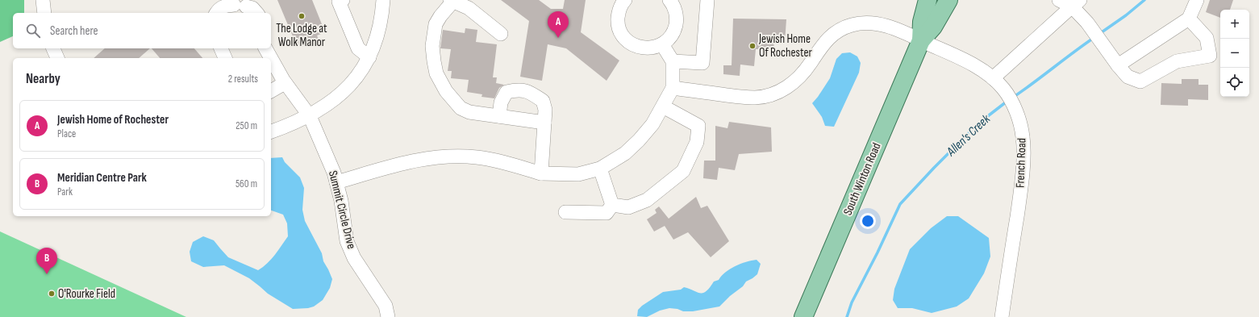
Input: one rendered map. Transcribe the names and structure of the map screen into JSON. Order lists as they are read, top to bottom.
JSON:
{
  "streets": {
    "main road": ["South Winton Road"],
    "street": ["French Road", "Summit Circle Drive"]
  },
  "crossings": [
    ["French Road", "South Winton Road"]
  ],
  "water": ["Allen's Creek"],
  "places": ["The Lodge at Wolk Manor", "Jewish Home Of Rochester", "O'Rourke Field"],
  "page": {
    "map_buttons": ["+", "−"],
    "pins": ["A", "B"],
    "search": "Search here",
    "heading": ["Nearby", "2 results"],
    "list": [
      {
        "mark": "A",
        "name": "Jewish Home of Rochester",
        "note": "Place",
        "value": "250 m"
      },
      {
        "mark": "B",
        "name": "Meridian Centre Park",
        "note": "Park",
        "value": "560 m"
      }
    ]
  }
}
